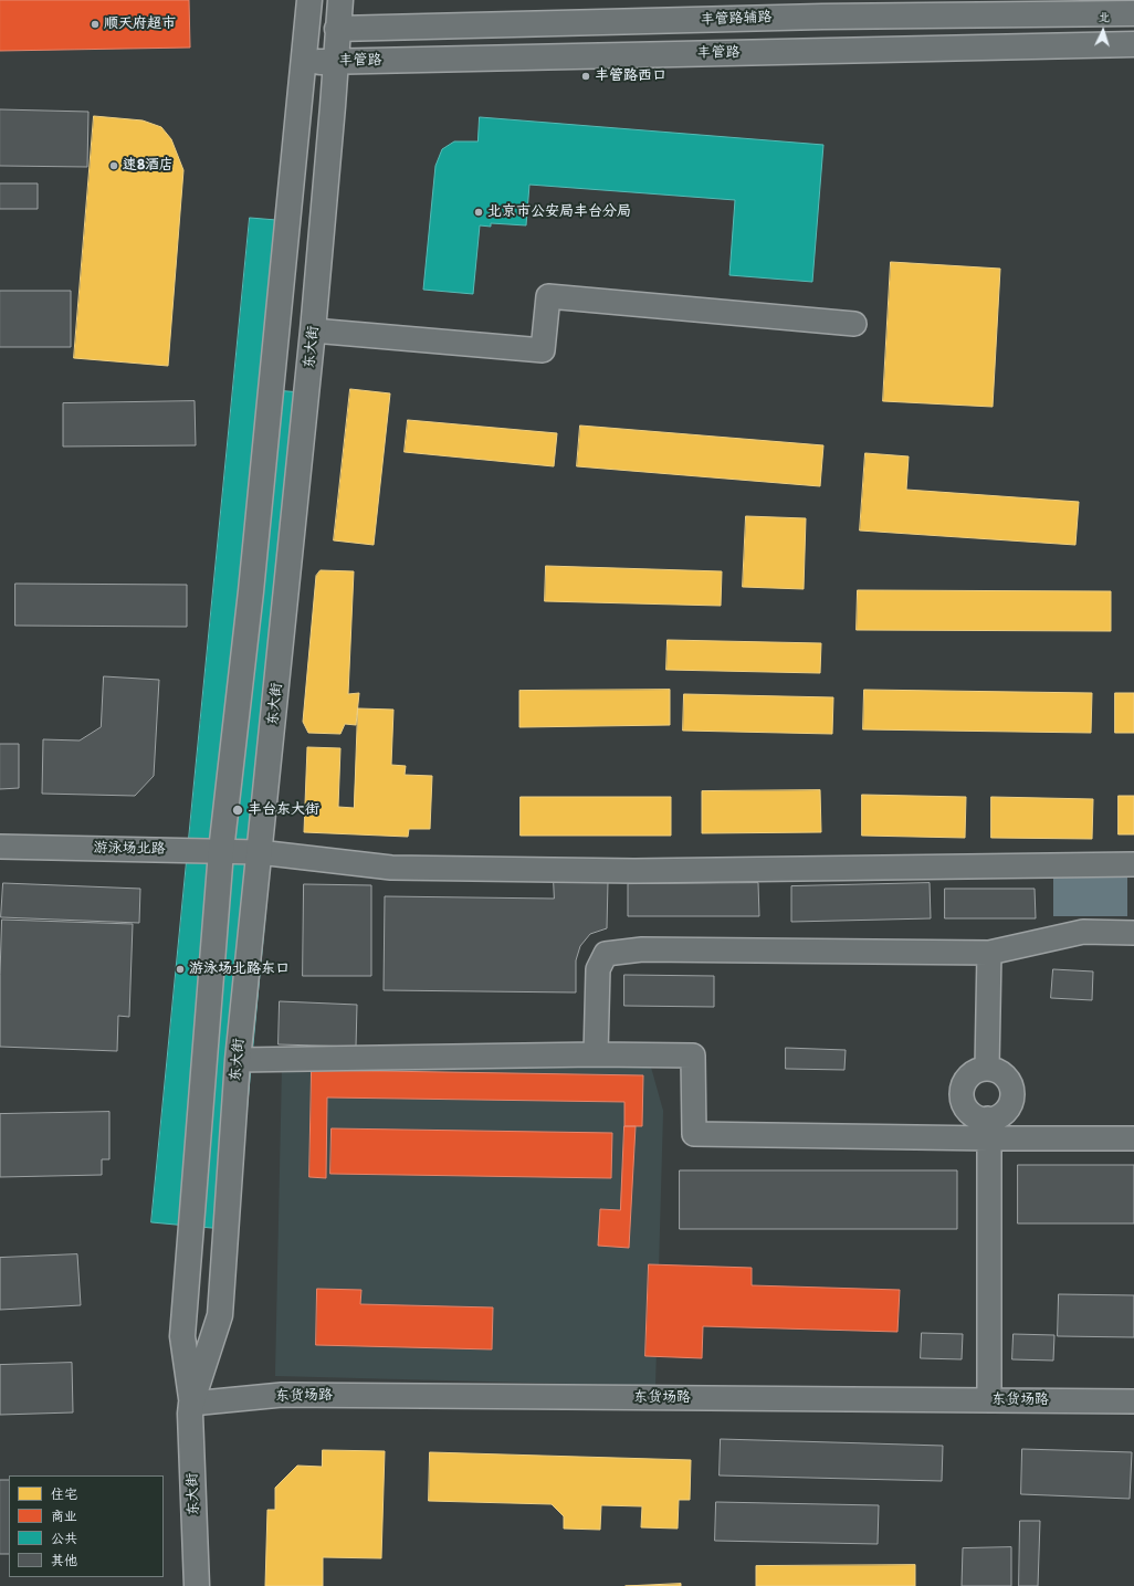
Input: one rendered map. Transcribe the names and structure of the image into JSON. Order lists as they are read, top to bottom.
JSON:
{
  "streets": {
    "main road": ["丰管路辅路", "丰管路", "东大街"],
    "street": ["游泳场北路", "东货场路"]
  },
  "crossings": [
    ["丰管路辅路", "东大街"],
    ["丰管路", "东大街"],
    ["东大街", "游泳场北路"],
    ["东大街", "东货场路"]
  ],
  "places": [
    "顺天府超市",
    "丰管路西口",
    "速8酒店",
    "北京市公安局丰台分局",
    "丰台东大街",
    "游泳场北路东口"
  ],
  "legend": [
    "住宅",
    "商业",
    "公共",
    "其他"
  ],
  "north": "top"
}
